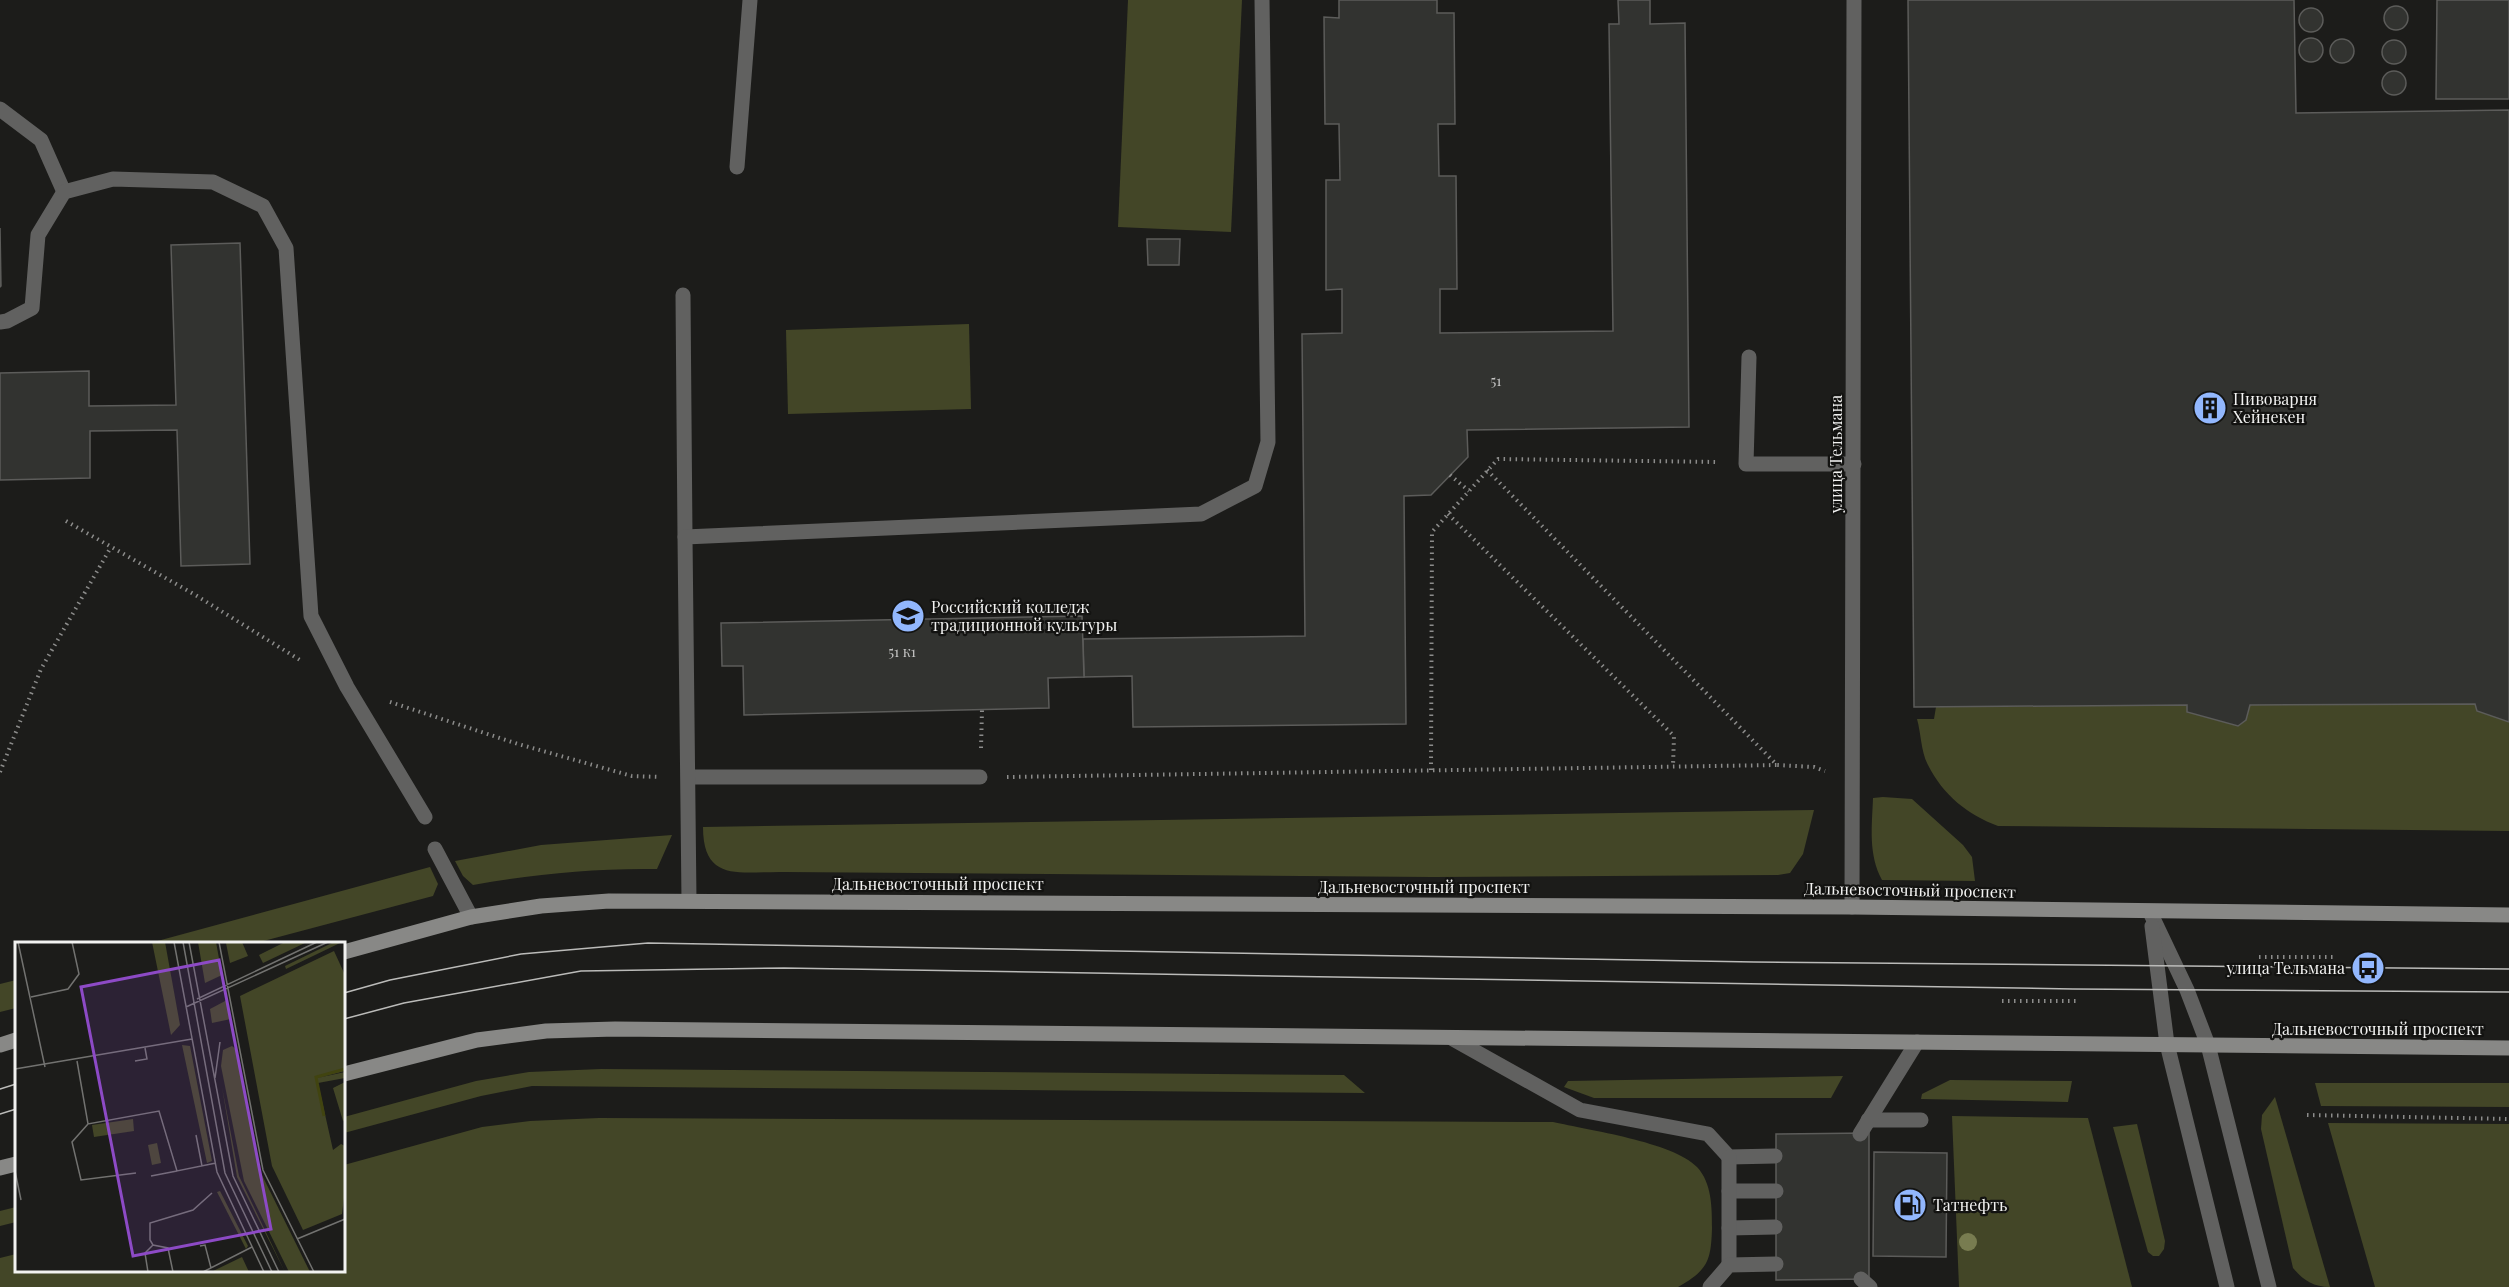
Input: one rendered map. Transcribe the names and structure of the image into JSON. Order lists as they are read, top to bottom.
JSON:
{
  "streets": {
    "main road": ["Дальневосточный проспект"],
    "street": ["улица Тельмана"]
  },
  "crossings": [
    ["улица Тельмана", "Дальневосточный проспект"]
  ],
  "places": {
    "building": ["Пивоварня Хейнекен"],
    "school or university": ["Российский колледж традиционной культуры"],
    "bus stop": ["улица Тельмана"],
    "fuel station": ["Татнефть"]
  },
  "house_numbers": ["51", "51 к1"]
}
